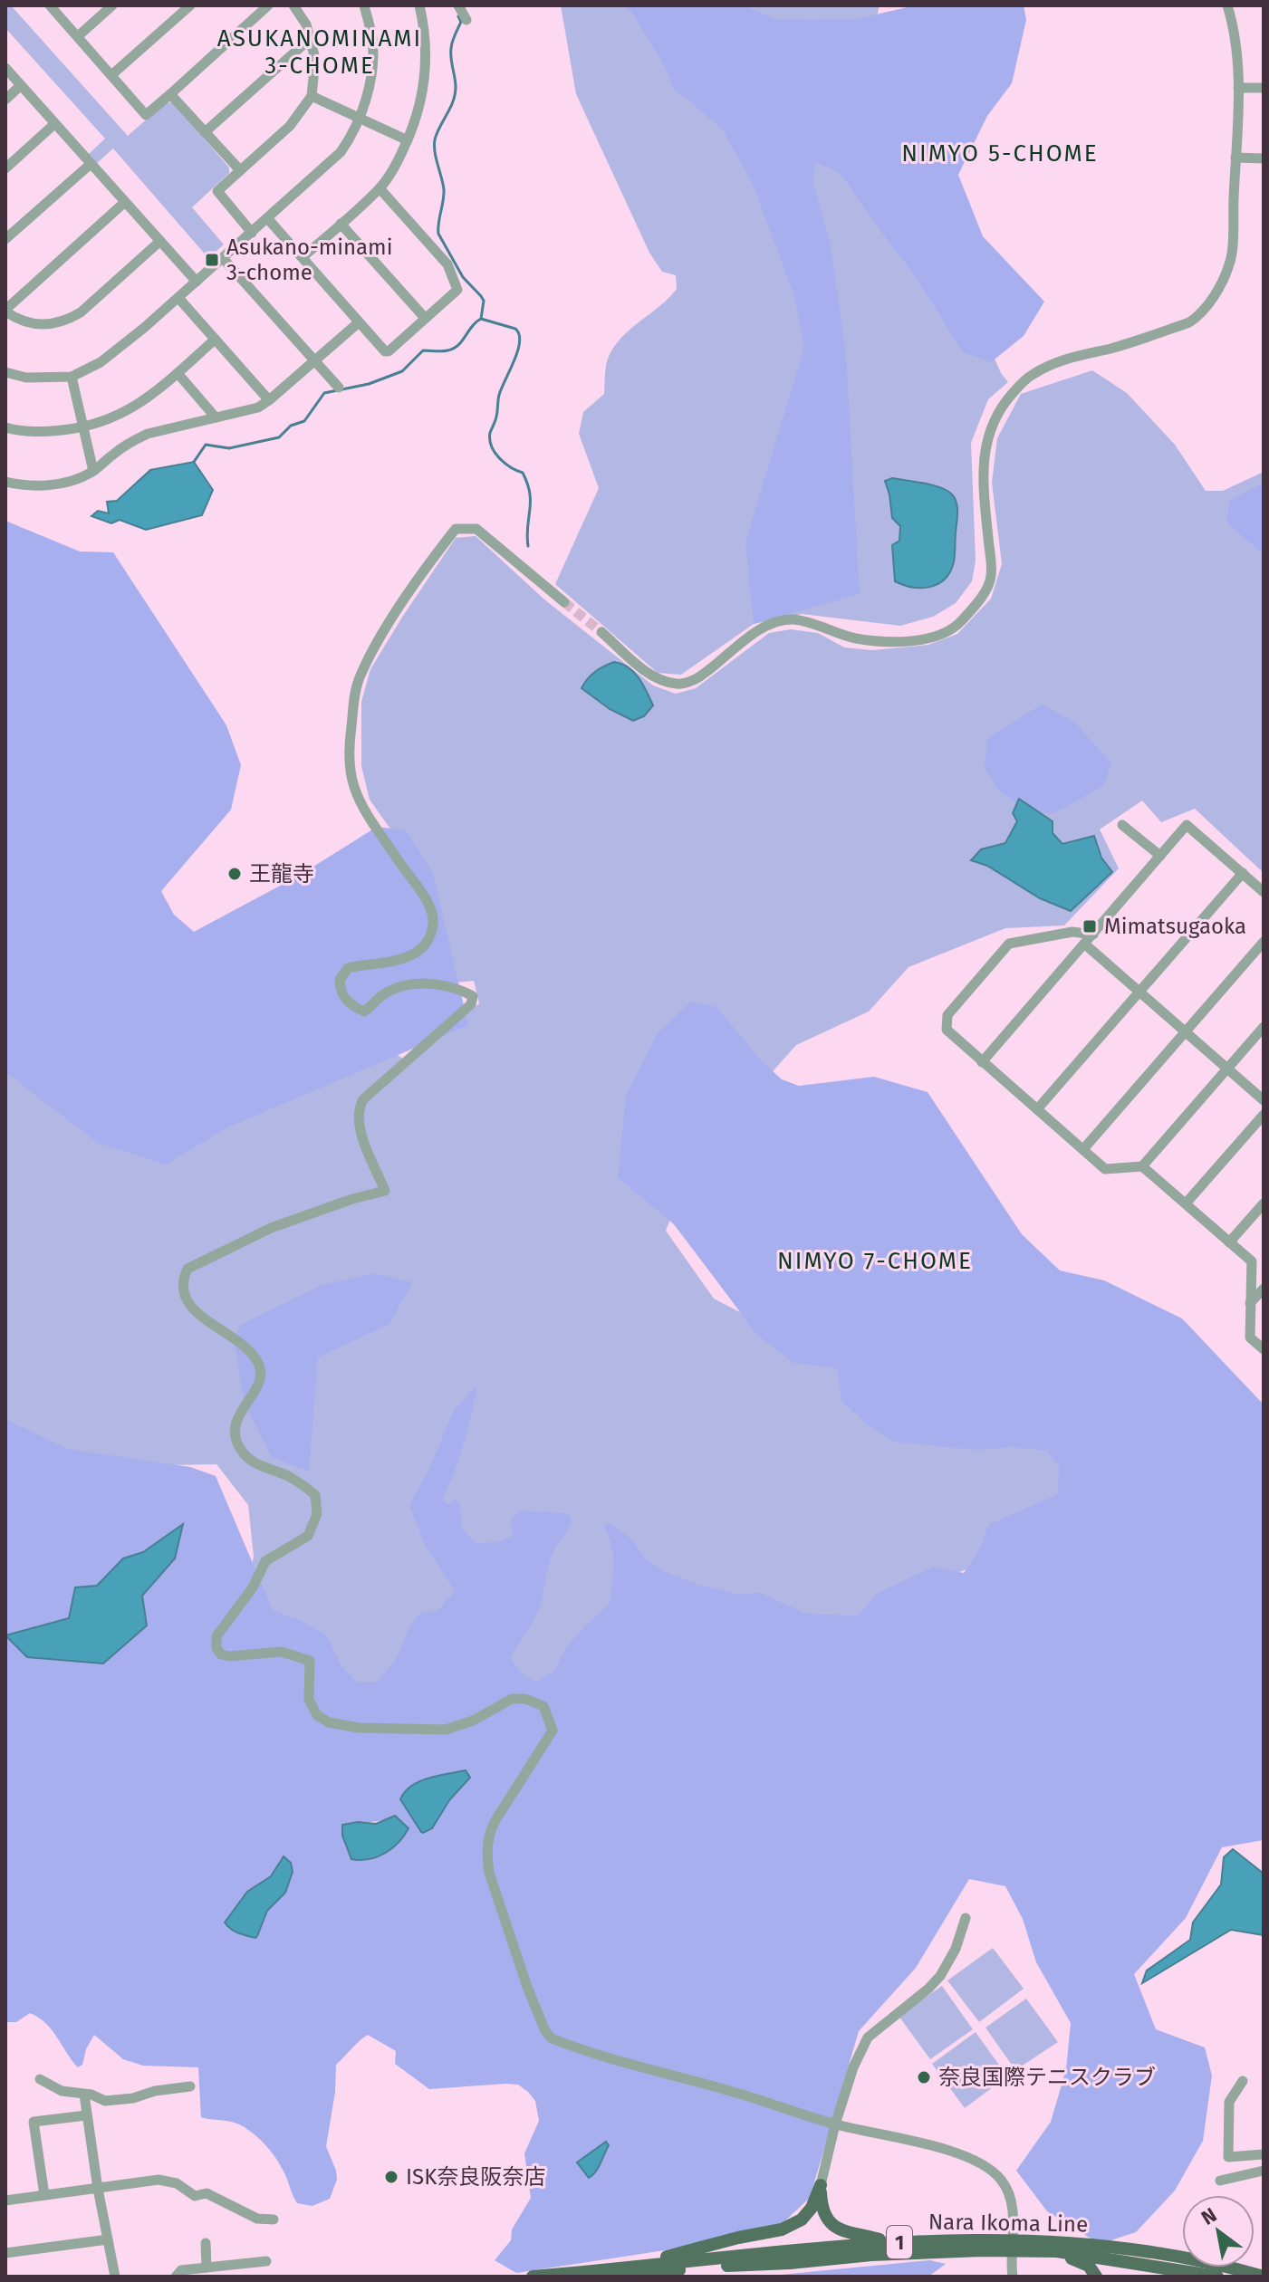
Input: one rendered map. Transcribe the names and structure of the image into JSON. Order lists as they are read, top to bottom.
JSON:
{
  "streets": {
    "main road": ["Nara Ikoma Line", "1"]
  },
  "districts": ["ASUKANOMINAMI 3-CHOME", "NIMYO 5-CHOME", "NIMYO 7-CHOME"],
  "places": {
    "transit": ["Asukano-minami 3-chome", "Mimatsugaoka"],
    "other": ["王龍寺", "奈良国際テニスクラブ", "ISK奈良阪奈店"]
  },
  "north": "top left"
}
